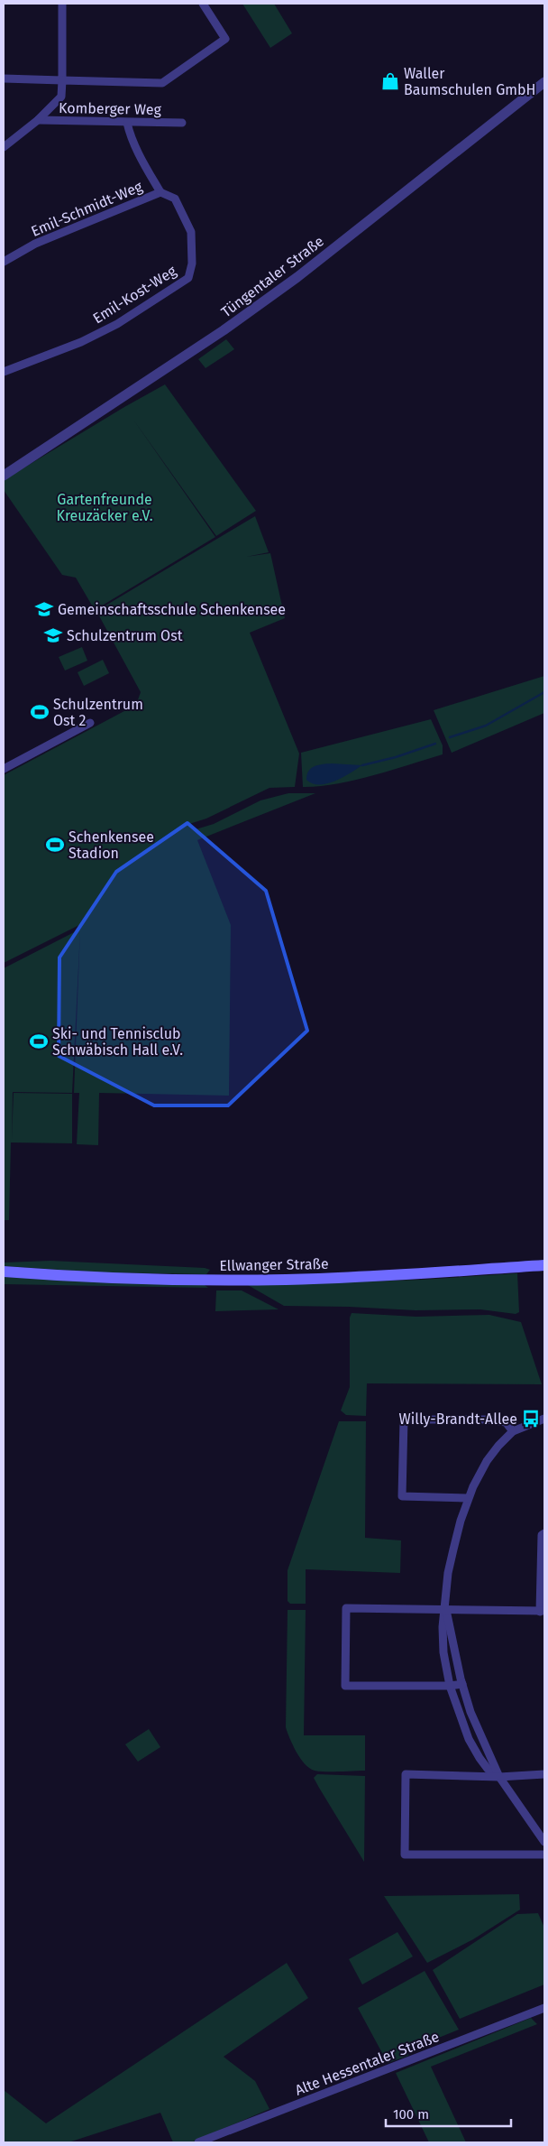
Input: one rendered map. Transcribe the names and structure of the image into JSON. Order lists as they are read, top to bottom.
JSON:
{
  "streets": {
    "main road": ["Ellwanger Straße"],
    "street": [
      "Komberger Weg",
      "Emil-Schmidt-Weg",
      "Tüngentaler Straße",
      "Emil-Kost-Weg",
      "Alte Hessentaler Straße"
    ]
  },
  "crossings": [
    ["Komberger Weg", "Emil-Schmidt-Weg"],
    ["Emil-Schmidt-Weg", "Emil-Kost-Weg"]
  ],
  "parks": ["Gartenfreunde Kreuzäcker e.V."],
  "places": {
    "shop": ["Waller Baumschulen GmbH"],
    "school or university": ["Gemeinschaftsschule Schenkensee", "Schulzentrum Ost"],
    "sports": ["Schulzentrum Ost 2", "Schenkensee Stadion", "Ski- und Tennisclub Schwäbisch Hall e.V."],
    "bus stop": ["Willy-Brandt-Allee"]
  },
  "scale_bar": "100 m"
}
